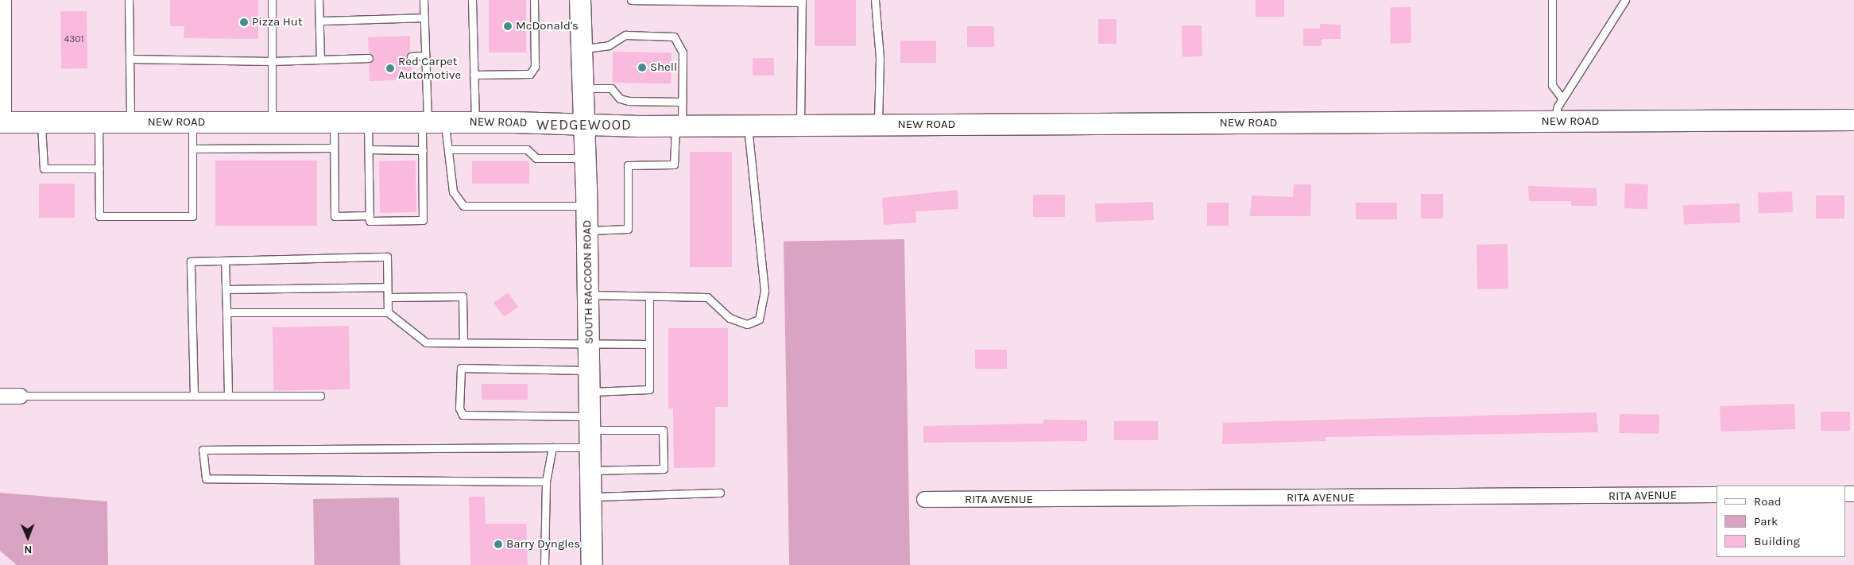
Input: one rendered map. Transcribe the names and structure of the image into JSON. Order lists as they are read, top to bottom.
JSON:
{
  "streets": {
    "street": ["NEW ROAD", "SOUTH RACCOON ROAD", "RITA AVENUE"]
  },
  "crossings": [
    ["NEW ROAD", "SOUTH RACCOON ROAD"]
  ],
  "districts": ["WEDGEWOOD"],
  "places": [
    "Pizza Hut",
    "McDonald's",
    "Shell",
    "Red Carpet Automotive",
    "Barry Dyngles"
  ],
  "house_numbers": ["4301"],
  "legend": ["Road", "Park", "Building"],
  "north": "bottom"
}
